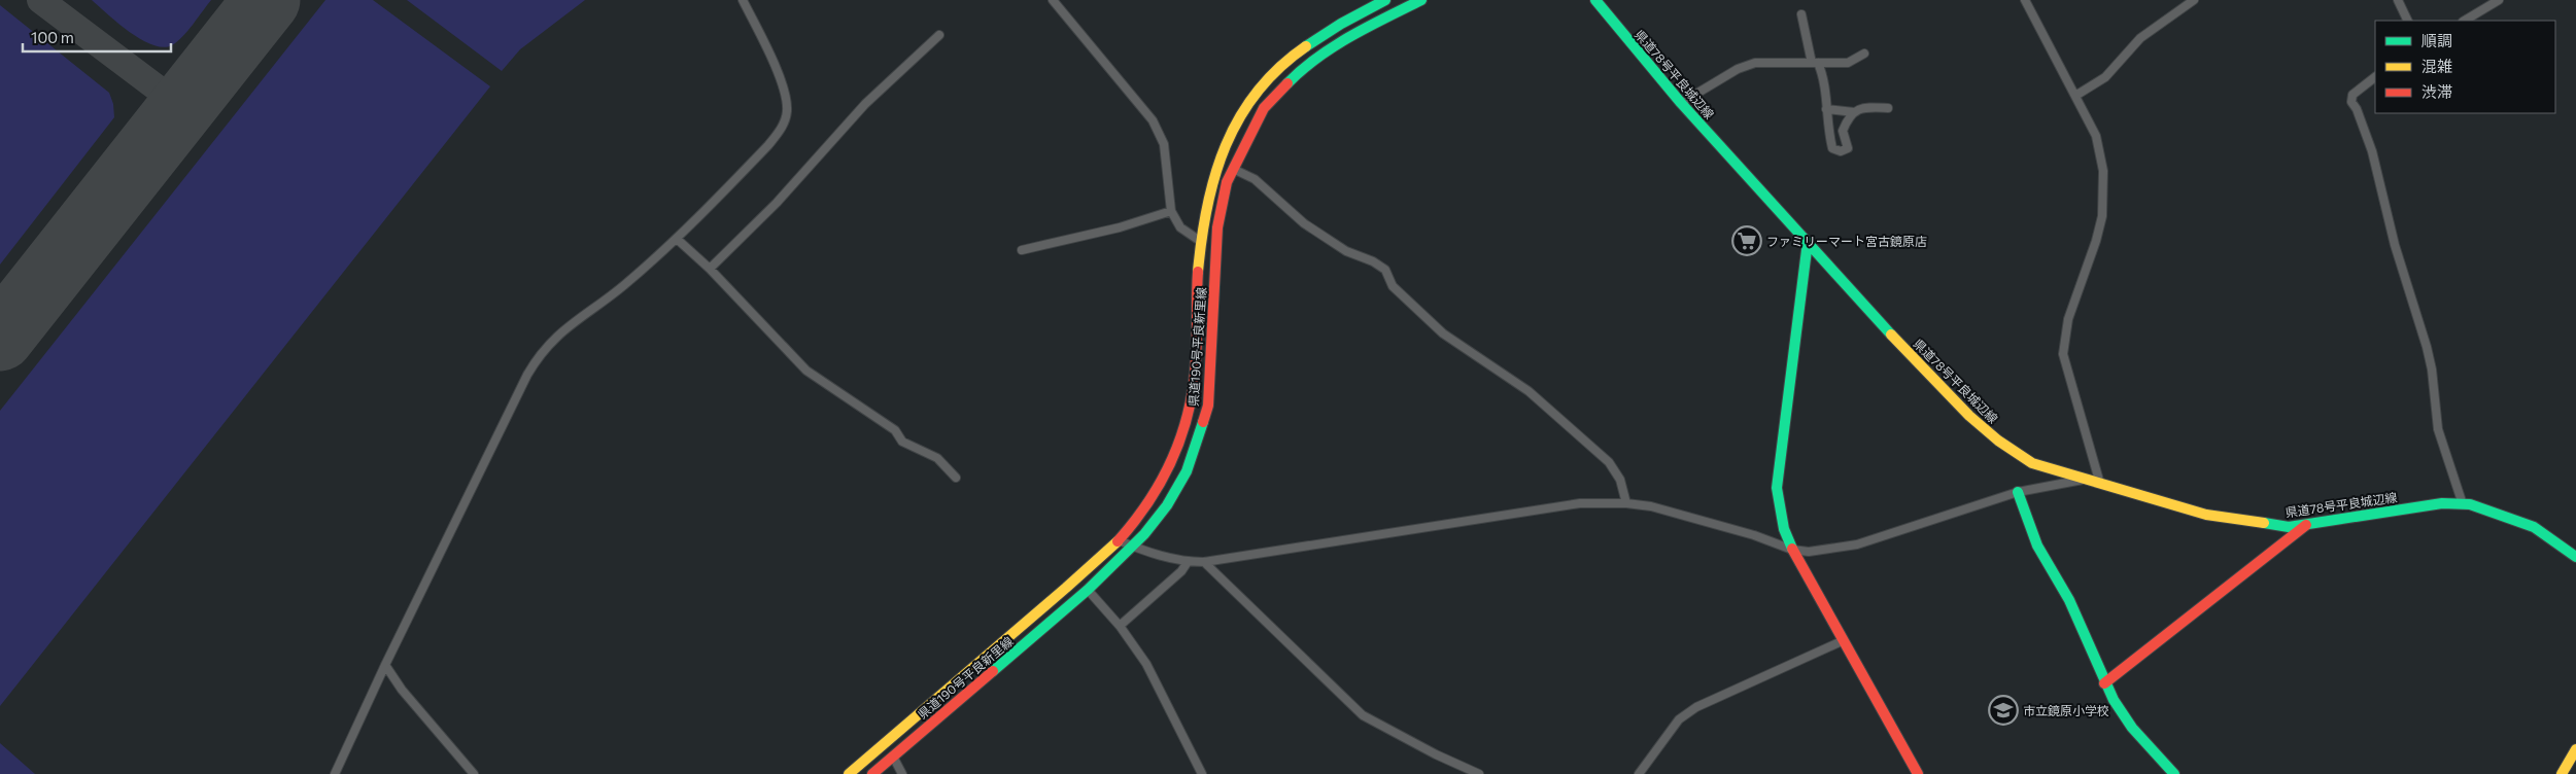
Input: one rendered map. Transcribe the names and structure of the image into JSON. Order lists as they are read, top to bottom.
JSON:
{
  "streets": {
    "main road": ["県道78号平良城辺線", "県道190号平良新里線"]
  },
  "places": {
    "supermarket": ["ファミリーマート宮古鏡原店"],
    "school or university": ["市立鏡原小学校"]
  },
  "legend": ["順調", "混雑", "渋滞"],
  "scale_bar": "100 m"
}
